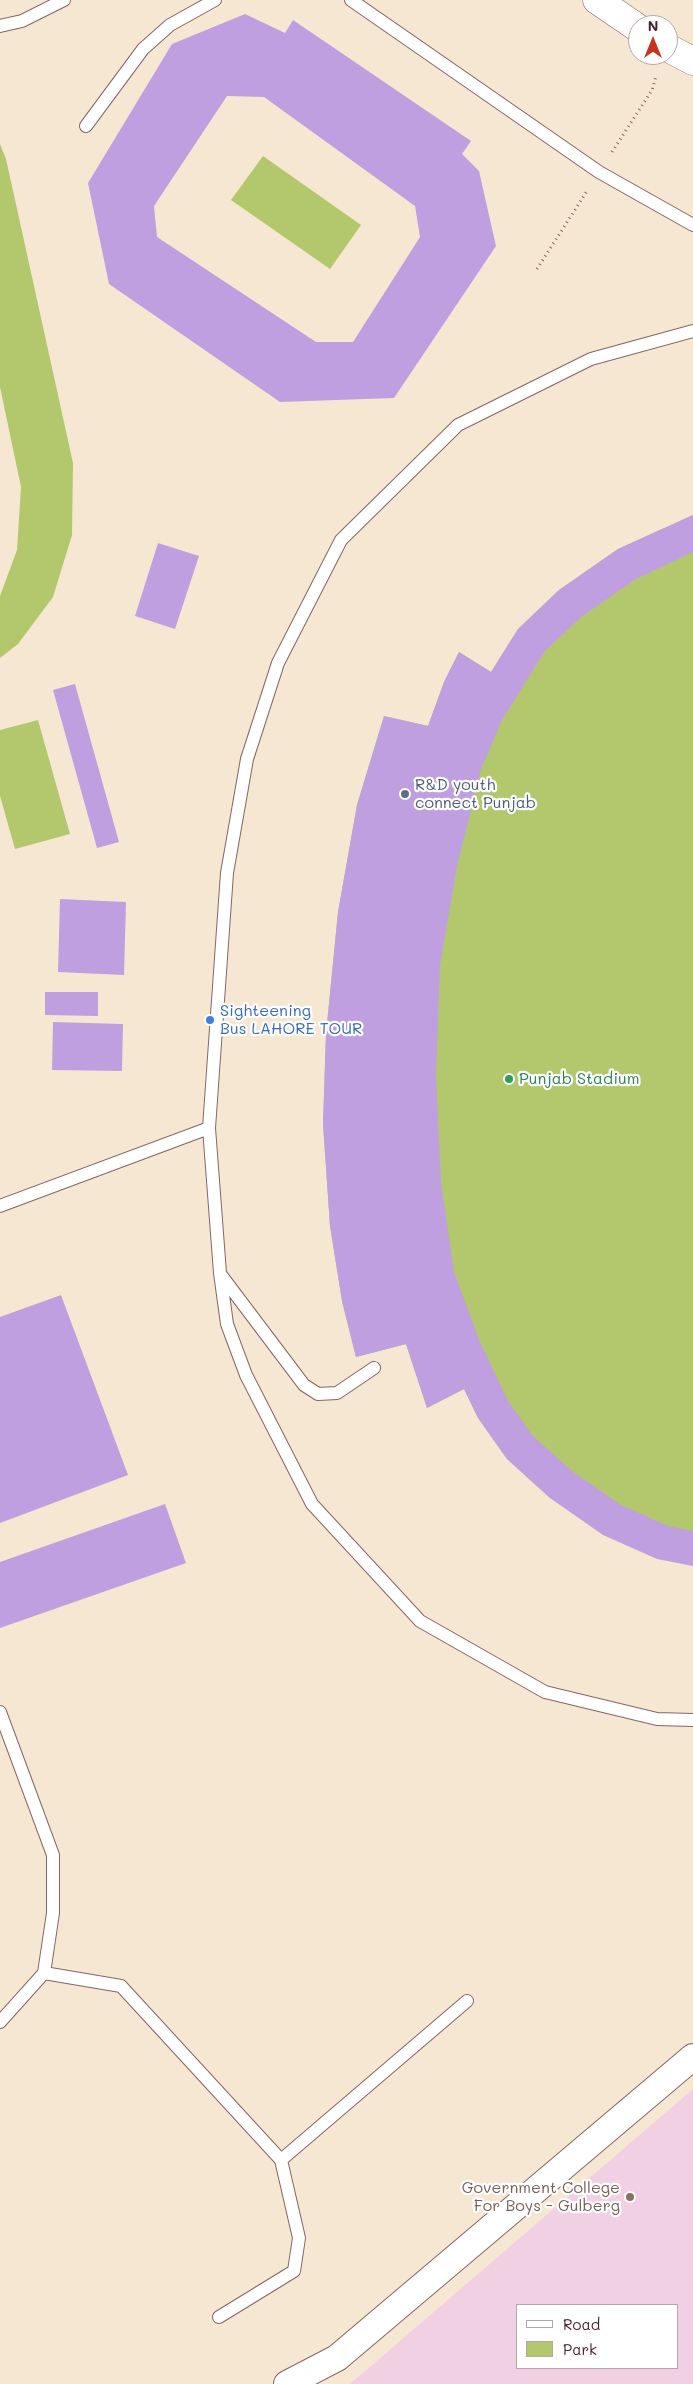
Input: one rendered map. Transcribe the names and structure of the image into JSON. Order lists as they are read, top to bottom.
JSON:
{
  "places": [
    "R&D youth connect Punjab",
    "Sighteening Bus LAHORE TOUR",
    "Punjab Stadium",
    "Government College For Boys - Gulberg"
  ],
  "legend": ["Road", "Park"],
  "north": "top"
}
